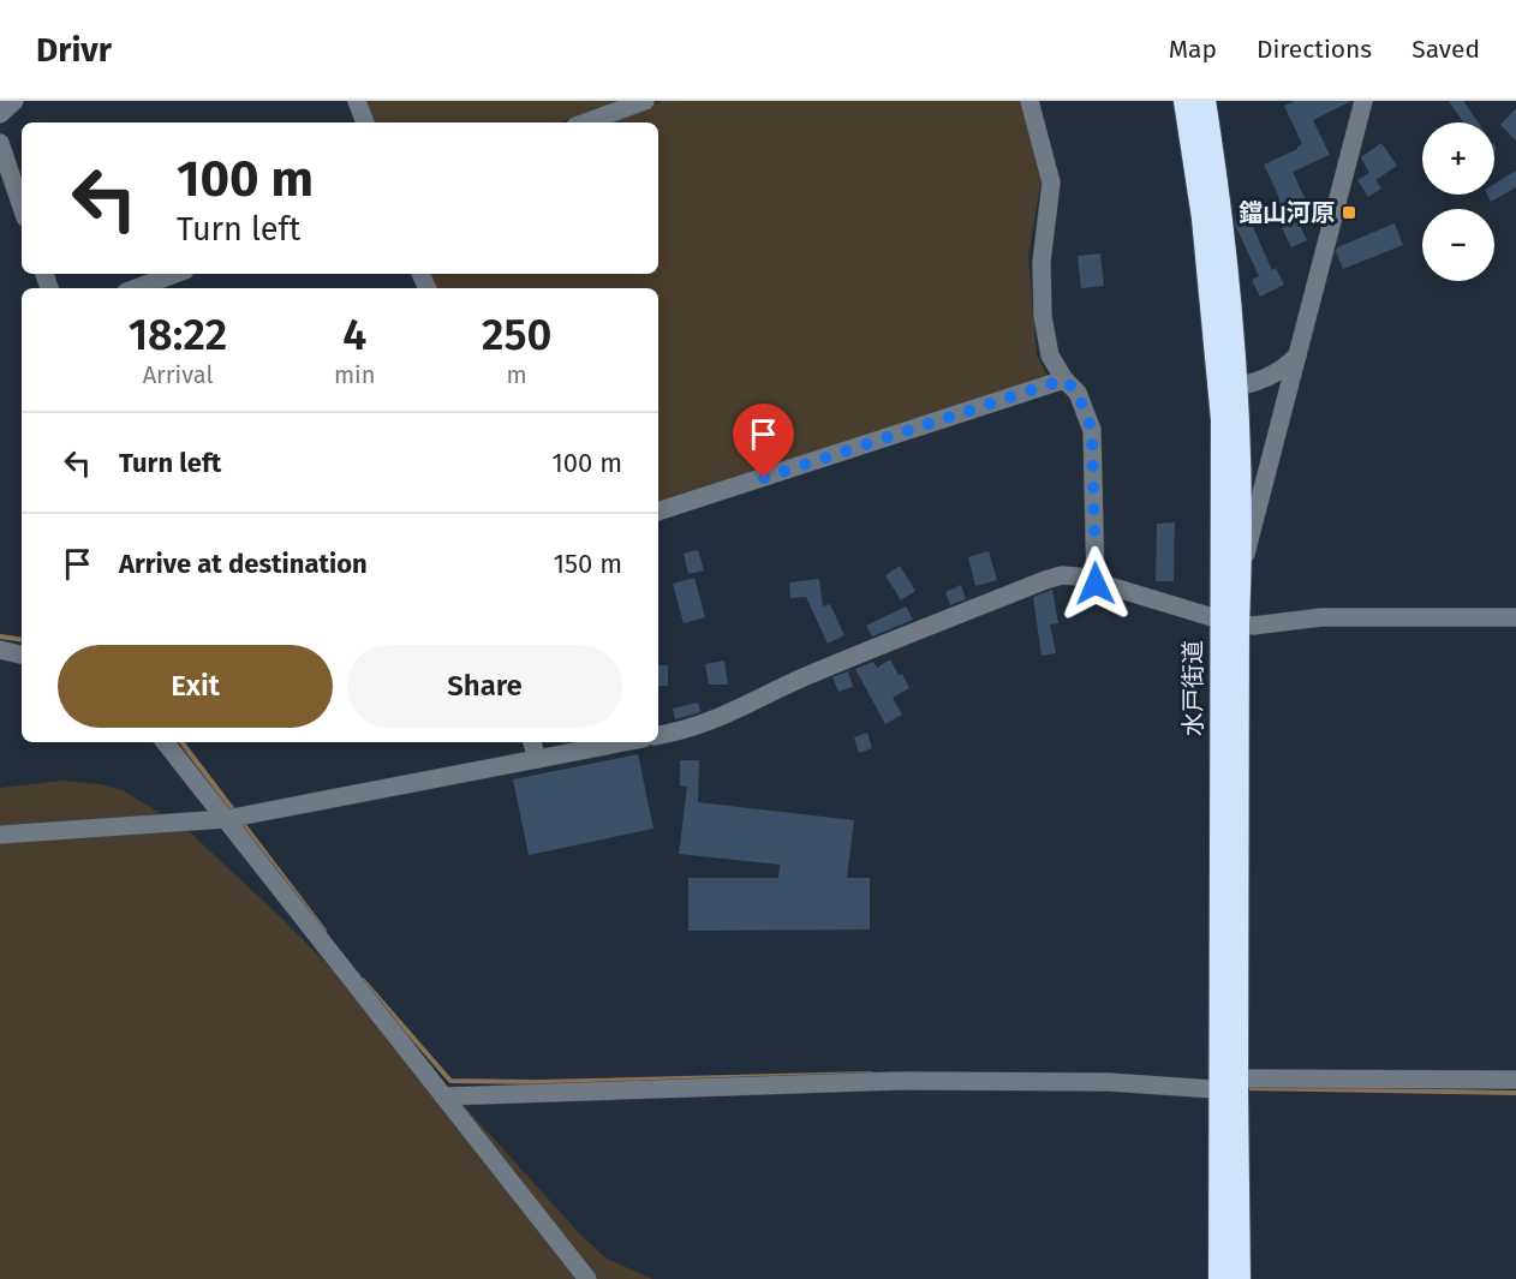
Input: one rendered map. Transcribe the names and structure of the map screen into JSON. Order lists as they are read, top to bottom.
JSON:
{
  "streets": {
    "highway": ["水戸街道"]
  },
  "places": {
    "transit": ["鐺山河原"]
  },
  "page": {
    "header": "Drivr",
    "nav": ["Map", "Directions", "Saved"],
    "map_buttons": ["+", "−"],
    "turn": ["100 m", "Turn left"],
    "eta": [
      "18:22",
      "Arrival",
      "4",
      "min",
      "250",
      "m"
    ],
    "list": [
      {
        "name": "Turn left",
        "value": "100 m"
      },
      {
        "name": "Arrive at destination",
        "value": "150 m"
      }
    ],
    "buttons": ["Exit", "Share"]
  }
}
